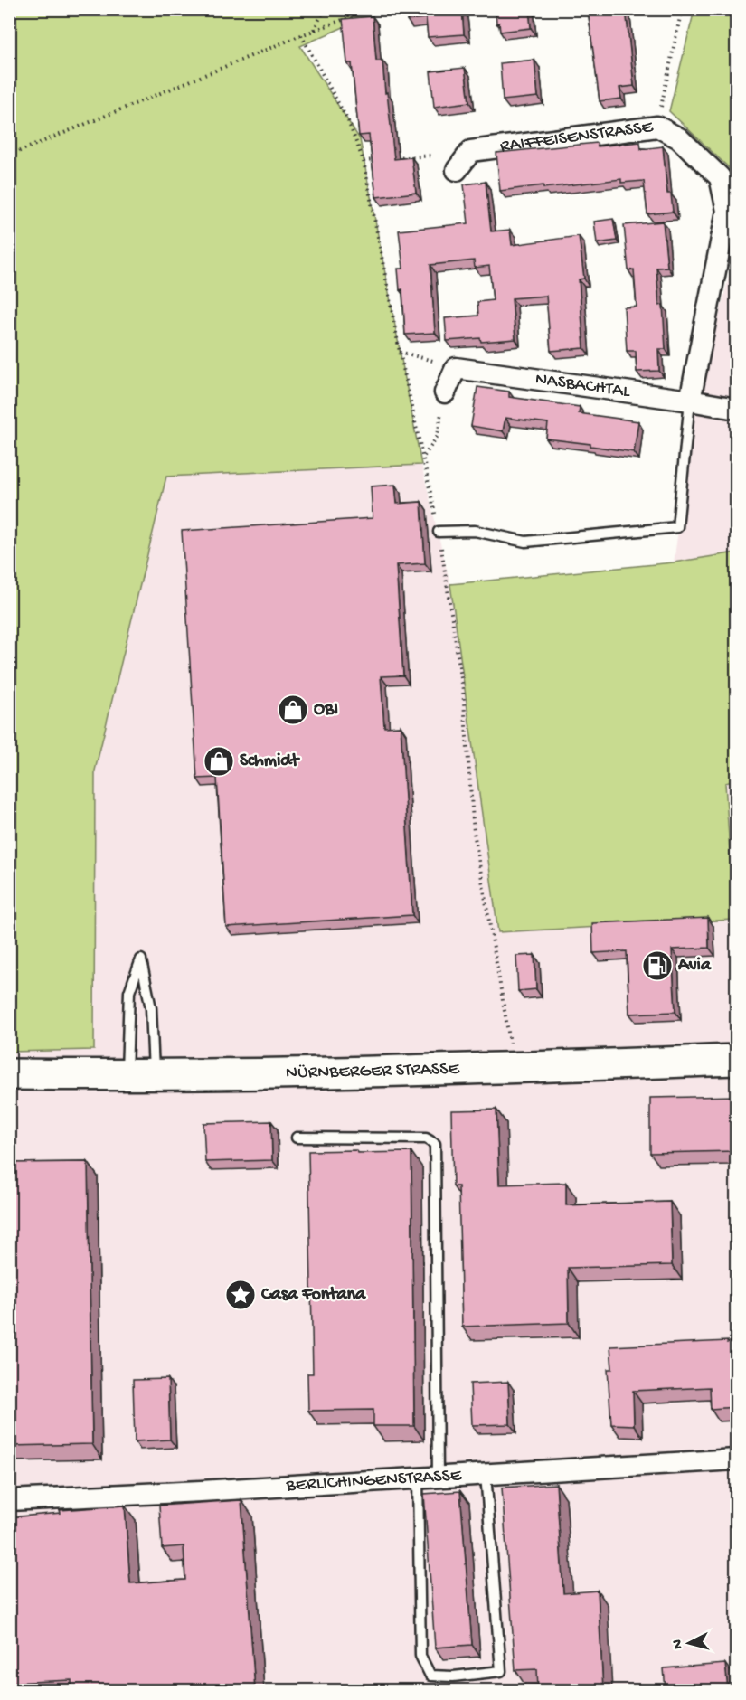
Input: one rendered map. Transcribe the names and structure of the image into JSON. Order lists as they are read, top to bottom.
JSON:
{
  "streets": {
    "main road": ["NÜRNBERGER STRASSE"],
    "street": ["RAIFFEISENSTRASSE", "NASBACHTAL", "BERLICHINGENSTRASSE"]
  },
  "crossings": [
    ["RAIFFEISENSTRASSE", "NASBACHTAL"]
  ],
  "places": {
    "shop": ["OBI", "Schmidt"],
    "fuel station": ["Avia"],
    "place": ["Casa Fontana"]
  },
  "north": "left"
}
